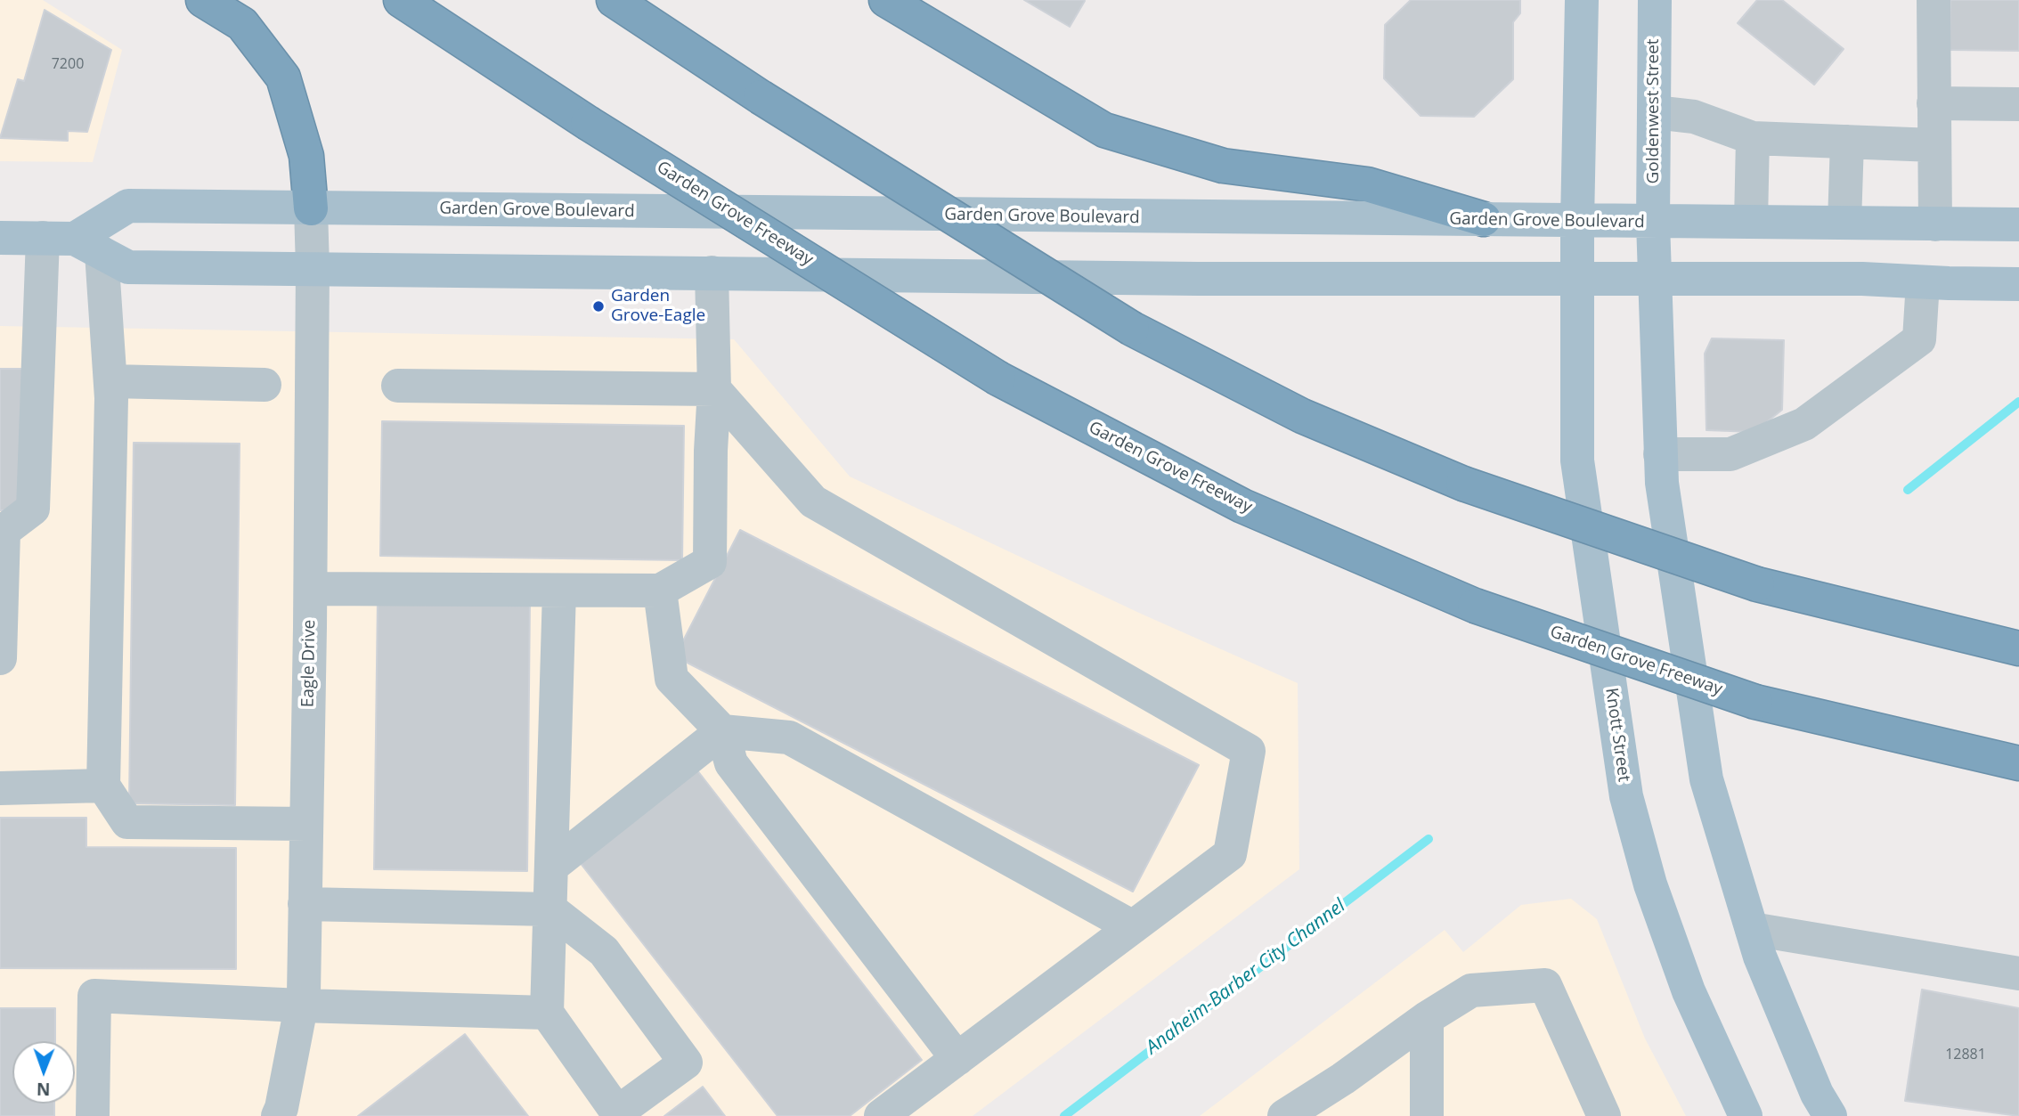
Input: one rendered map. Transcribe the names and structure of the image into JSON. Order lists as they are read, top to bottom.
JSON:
{
  "streets": {
    "highway": ["Garden Grove Freeway"],
    "main road": ["Goldenwest Street", "Garden Grove Boulevard", "Knott Street"],
    "street": ["Eagle Drive"]
  },
  "crossings": [
    ["Goldenwest Street", "Garden Grove Boulevard"],
    ["Garden Grove Boulevard", "Eagle Drive"],
    ["Garden Grove Boulevard", "Knott Street"]
  ],
  "water": ["Anaheim-Barber City Channel"],
  "places": ["Garden Grove-Eagle"],
  "house_numbers": ["7200", "12881"],
  "north": "bottom"
}
